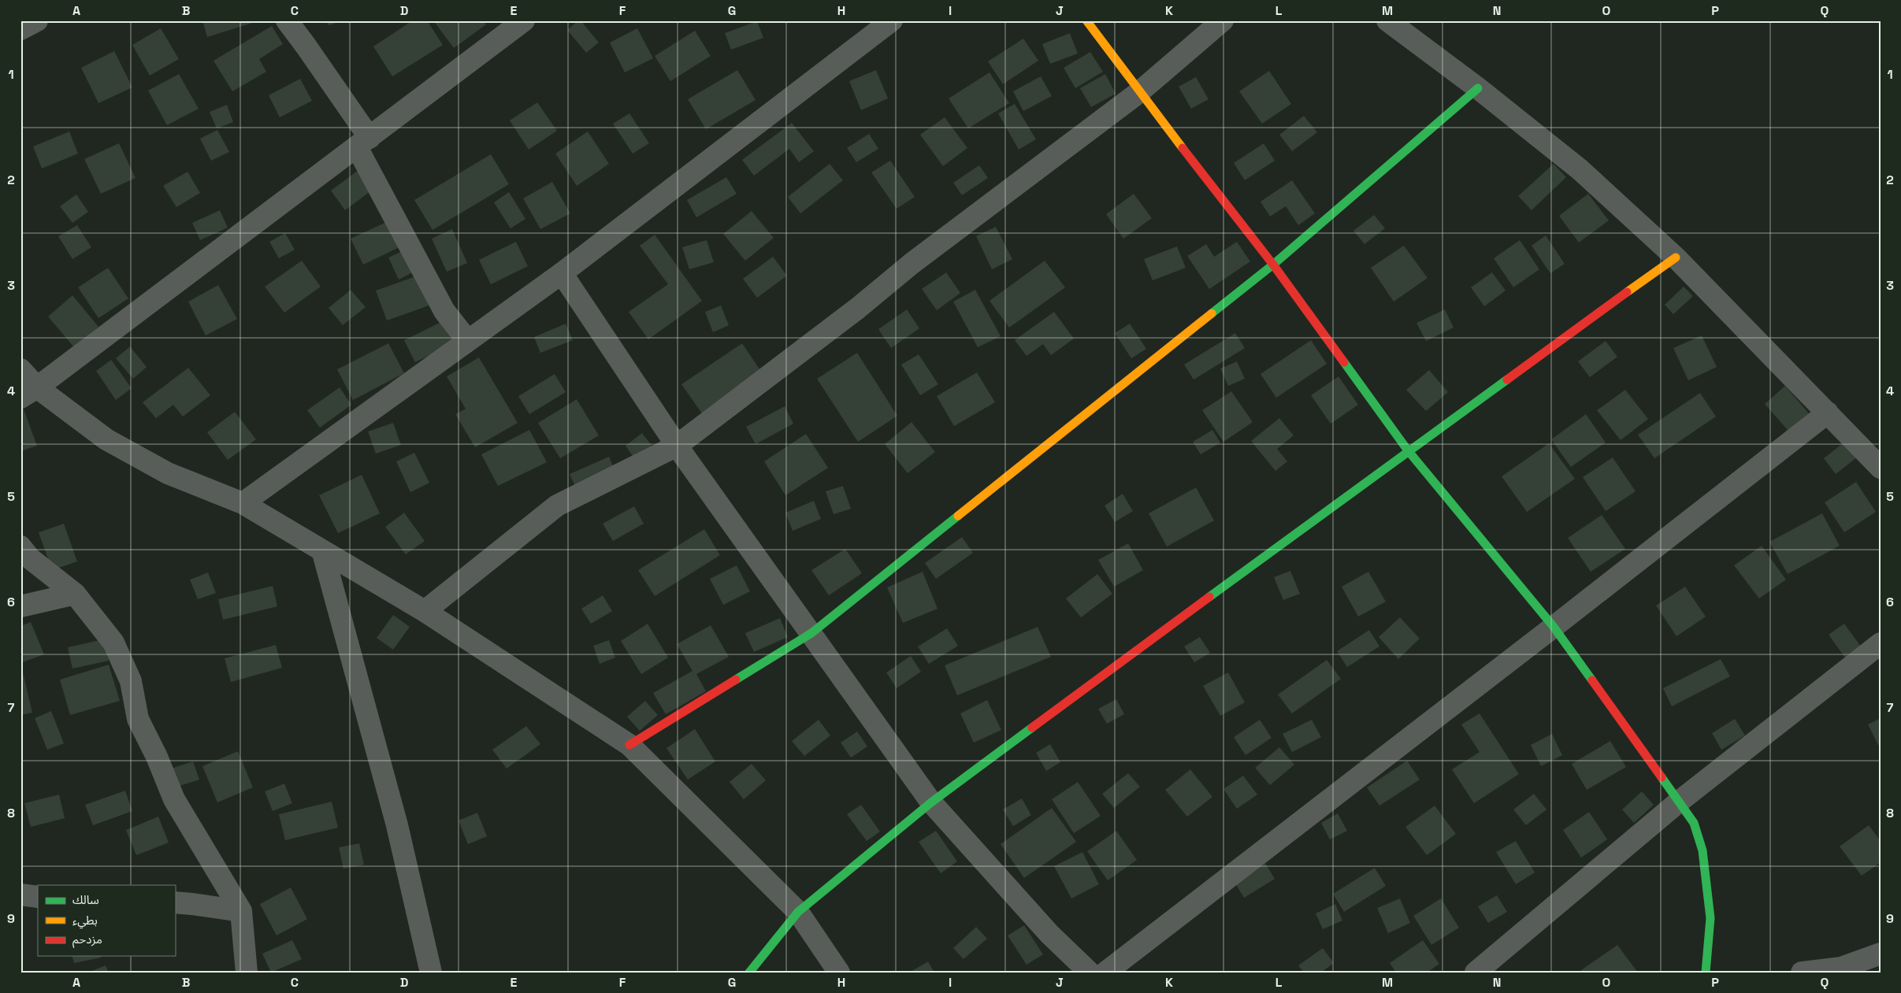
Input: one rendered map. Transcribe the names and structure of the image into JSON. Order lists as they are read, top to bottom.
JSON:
{
  "legend": ["سالك", "بطيء", "مزدحم"],
  "grid": {
    "columns": [
      "A",
      "B",
      "C",
      "D",
      "E",
      "F",
      "G",
      "H",
      "I",
      "J",
      "K",
      "L",
      "M",
      "N",
      "O",
      "P",
      "Q"
    ],
    "rows": [
      "1",
      "2",
      "3",
      "4",
      "5",
      "6",
      "7",
      "8",
      "9"
    ]
  }
}
